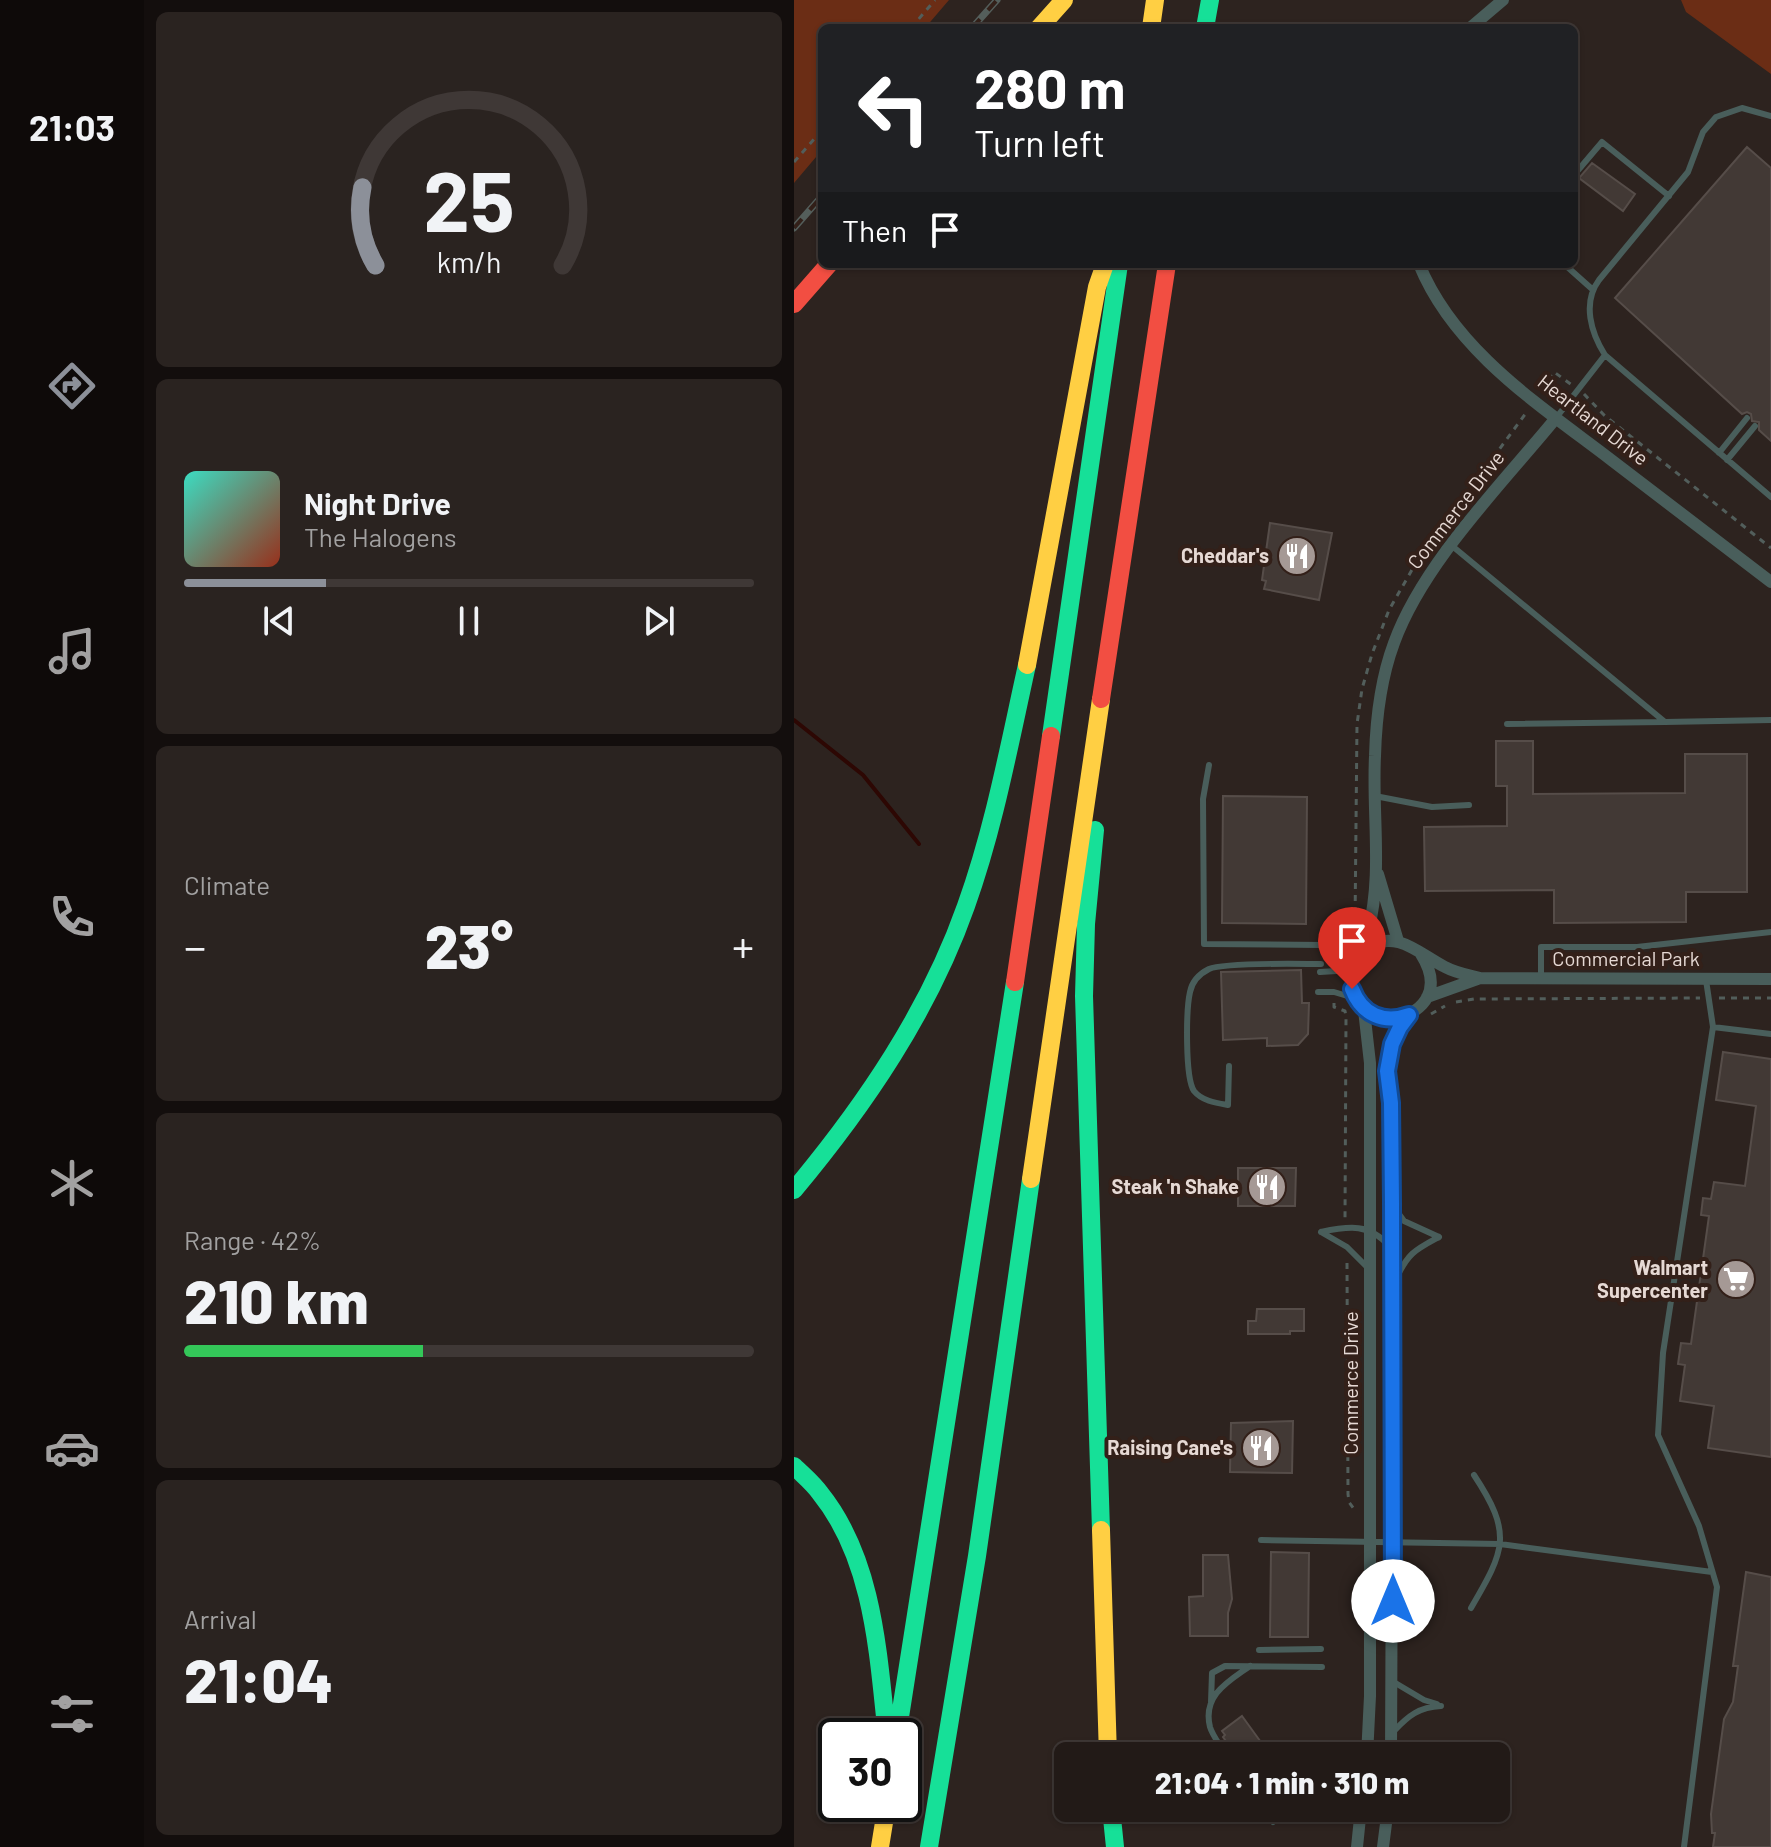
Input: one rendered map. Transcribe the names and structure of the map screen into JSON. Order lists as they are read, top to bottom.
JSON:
{
  "streets": {
    "street": ["Heartland Drive", "Commerce Drive", "Commercial Park"]
  },
  "crossings": [
    ["Heartland Drive", "Commerce Drive"]
  ],
  "places": {
    "restaurant": ["Cheddar's", "Steak 'n Shake", "Raising Cane's"],
    "supermarket": ["Walmart Supercenter"]
  },
  "page": {
    "tabs": "21:03",
    "turn": ["280 m", "Turn left"],
    "then": "Then",
    "song": ["Night Drive", "The Halogens"],
    "tile": [
      "Climate",
      ["Range · 42%", "210 km"],
      ["Arrival", "21:04"]
    ],
    "heat": ["−", "23°", "+"],
    "limit": "30",
    "trip": "21:04 · 1 min · 310 m",
    "gauge": ["25", "km/h"]
  }
}
